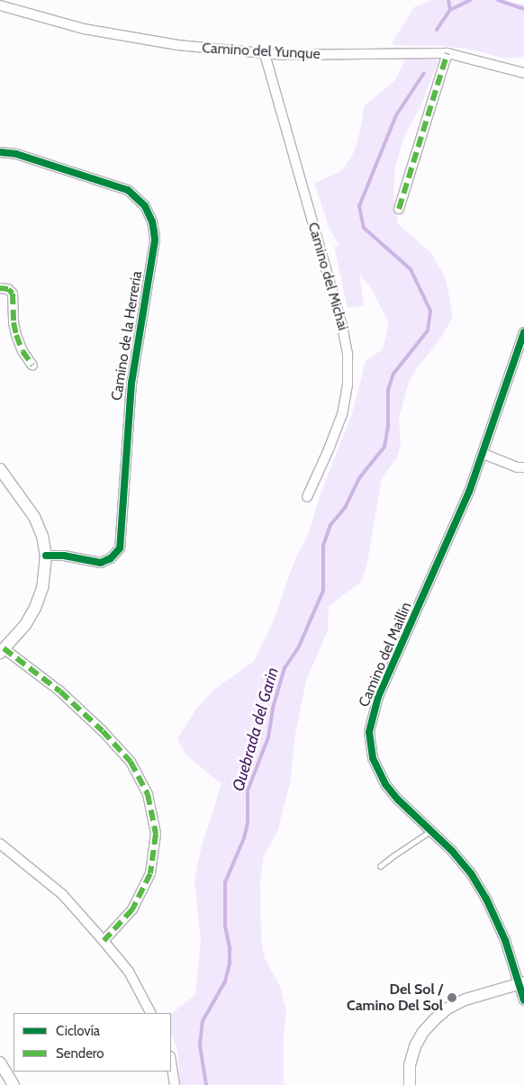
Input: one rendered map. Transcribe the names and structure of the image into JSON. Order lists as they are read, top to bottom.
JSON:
{
  "streets": {
    "street": [
      "Camino del Yunque",
      "Camino del Michai",
      "Camino de la Herreria",
      "Camino del Maillin"
    ]
  },
  "crossings": [
    ["Camino del Yunque", "Camino del Michai"]
  ],
  "water": ["Quebrada del Garin"],
  "places": ["Del Sol / Camino Del Sol"],
  "legend": ["Ciclovía", "Sendero"]
}
